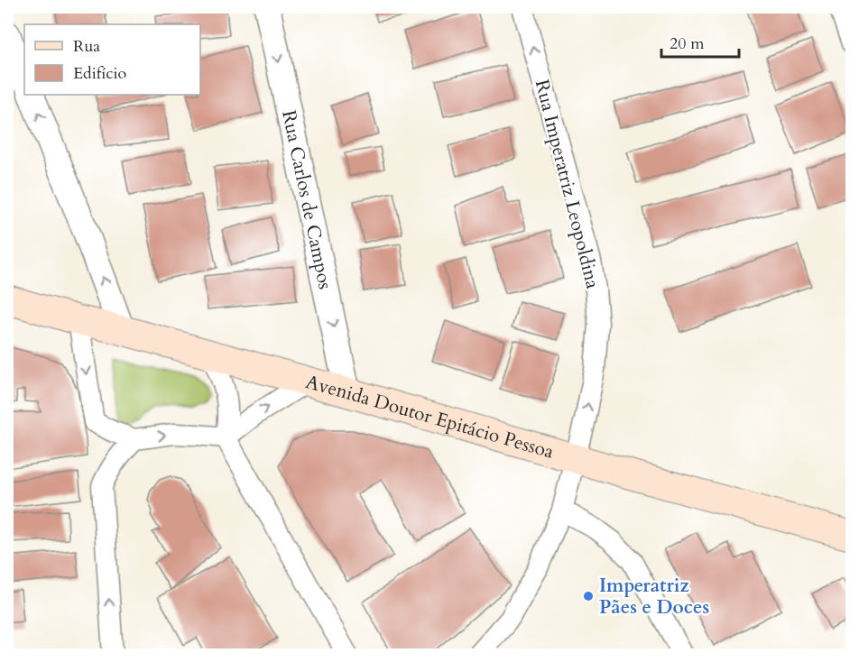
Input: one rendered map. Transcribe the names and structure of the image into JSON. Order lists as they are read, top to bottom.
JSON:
{
  "streets": {
    "main road": ["Avenida Doutor Epitácio Pessoa"],
    "street": ["Rua Imperatriz Leopoldina", "Rua Carlos de Campos"]
  },
  "crossings": [
    ["Rua Imperatriz Leopoldina", "Avenida Doutor Epitácio Pessoa"],
    ["Rua Carlos de Campos", "Avenida Doutor Epitácio Pessoa"]
  ],
  "one_way": ["Rua Imperatriz Leopoldina"],
  "places": ["Imperatriz Pães e Doces"],
  "legend": ["Rua", "Edifício"],
  "scale_bar": "20 m"
}
